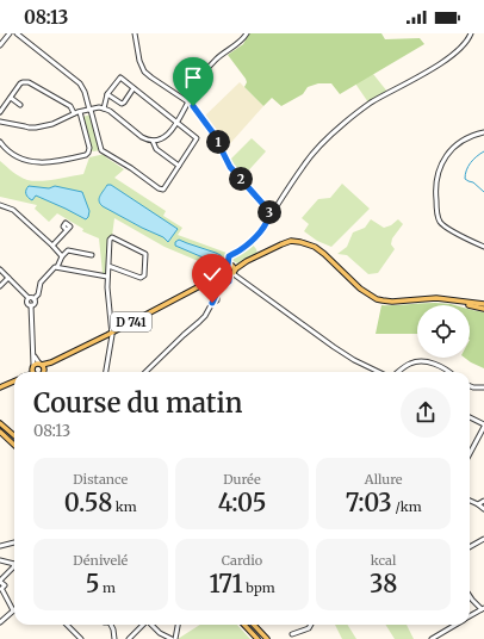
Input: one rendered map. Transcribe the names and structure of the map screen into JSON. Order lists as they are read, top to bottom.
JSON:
{
  "streets": {
    "main road": ["D 741"]
  },
  "page": {
    "status": "08:13",
    "pins": ["1", "2", "3"],
    "heading": ["Course du matin", "08:13"],
    "stats": [
      ["Distance", "0.58 km"],
      ["Durée", "4:05"],
      ["Allure", "7:03 /km"],
      ["Dénivelé", "5 m"],
      ["Cardio", "171 bpm"],
      ["kcal", "38"]
    ]
  }
}
